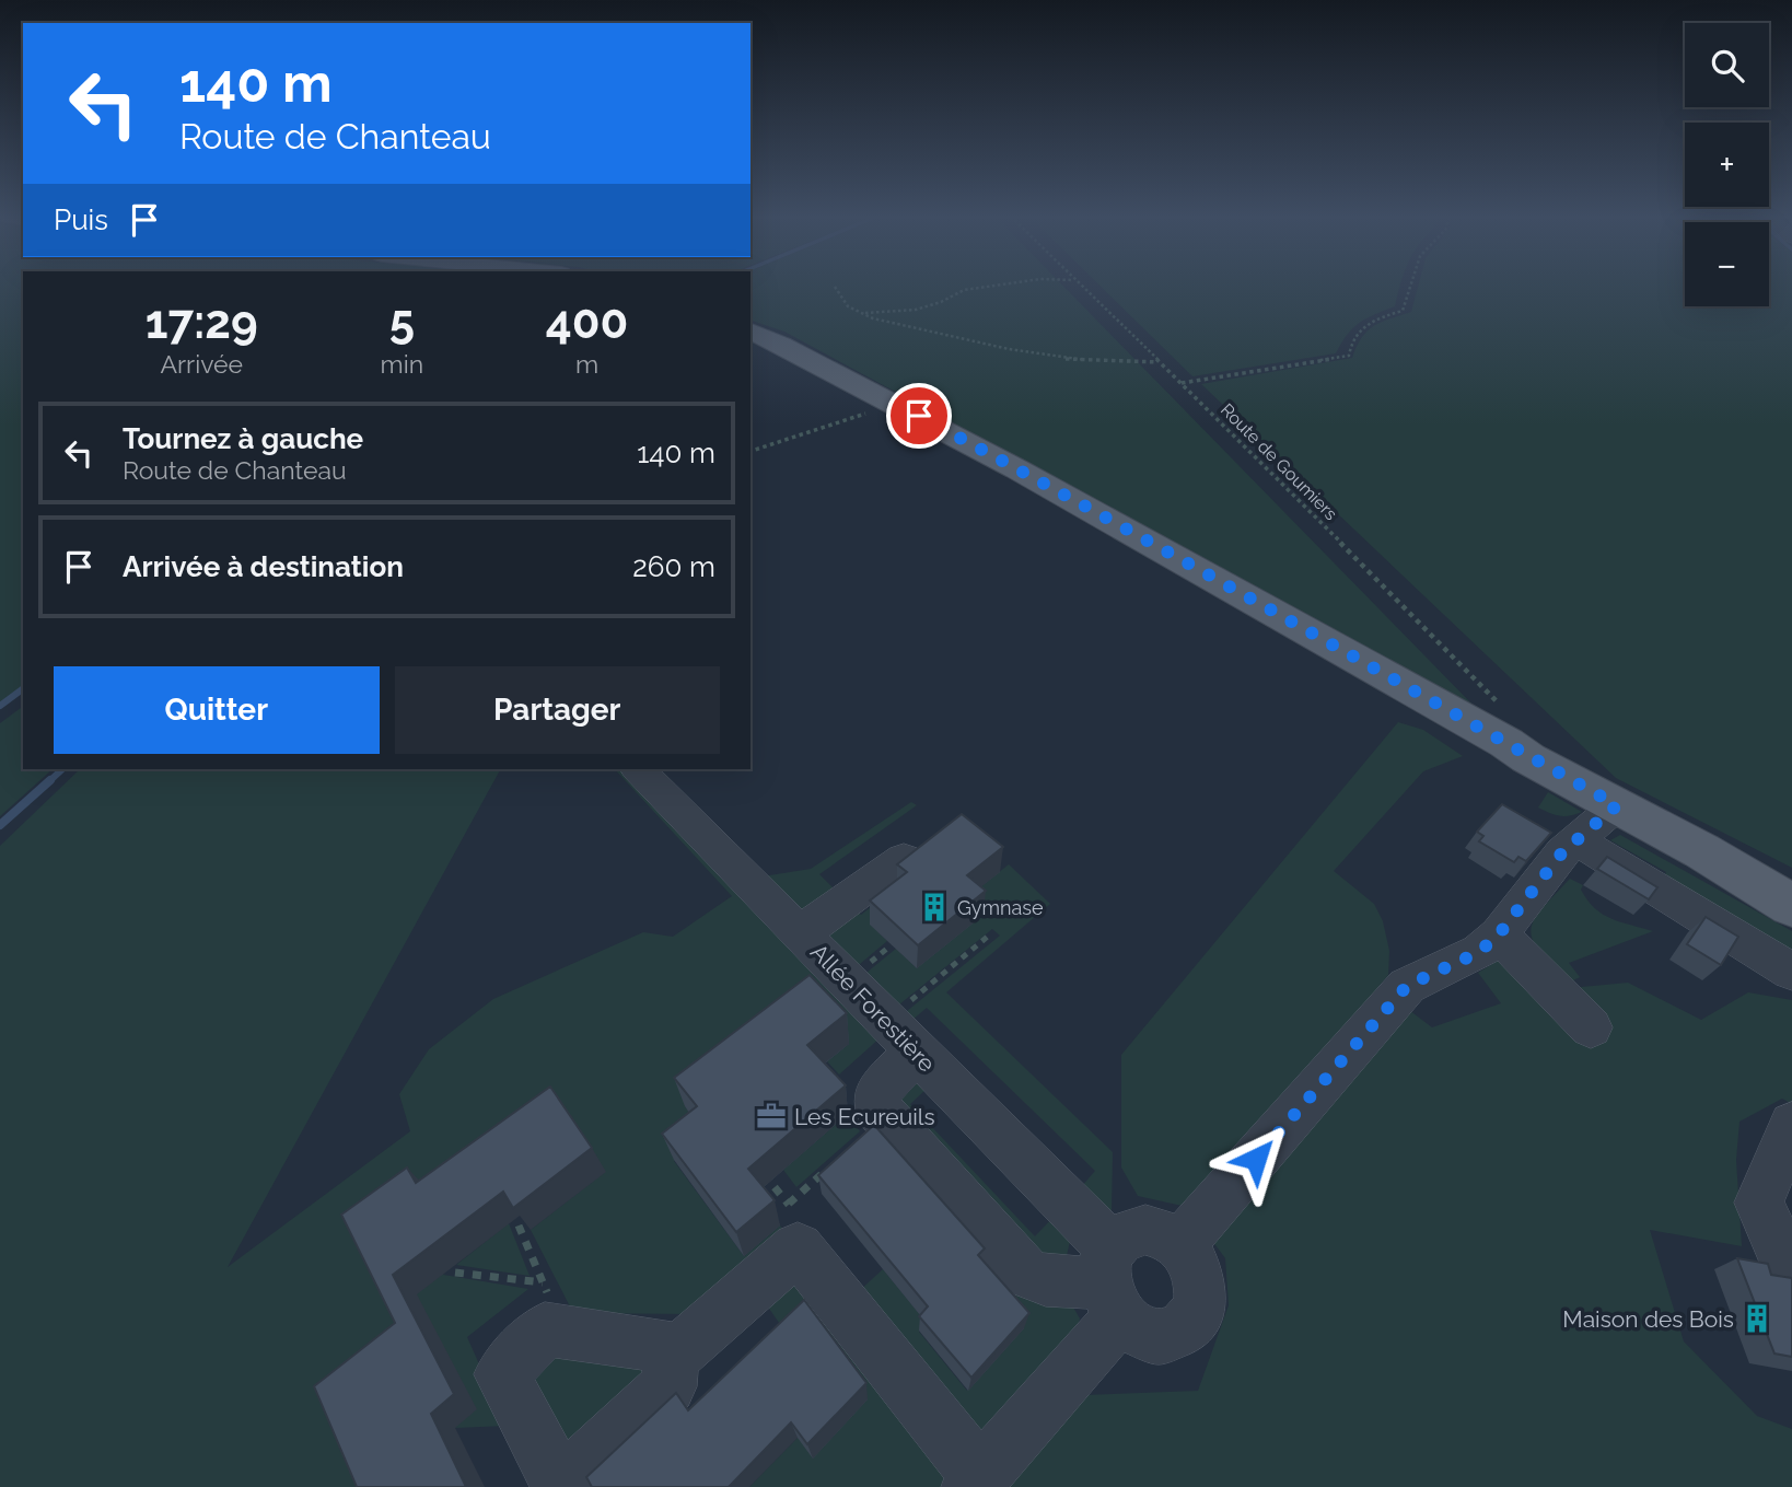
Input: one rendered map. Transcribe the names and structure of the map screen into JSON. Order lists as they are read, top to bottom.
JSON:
{
  "streets": {
    "street": ["Allée Forestière"],
    "path": ["Route de Goumiers"]
  },
  "places": {
    "building": ["Gymnase", "Maison des Bois"],
    "office": ["Les Ecureuils"]
  },
  "page": {
    "map_buttons": ["+", "−"],
    "turn": ["140 m", "Route de Chanteau"],
    "then": "Puis",
    "eta": [
      "17:29",
      "Arrivée",
      "5",
      "min",
      "400",
      "m"
    ],
    "list": [
      {
        "name": "Tournez à gauche",
        "note": "Route de Chanteau",
        "value": "140 m"
      },
      {
        "name": "Arrivée à destination",
        "value": "260 m"
      }
    ],
    "buttons": ["Quitter", "Partager"]
  }
}
